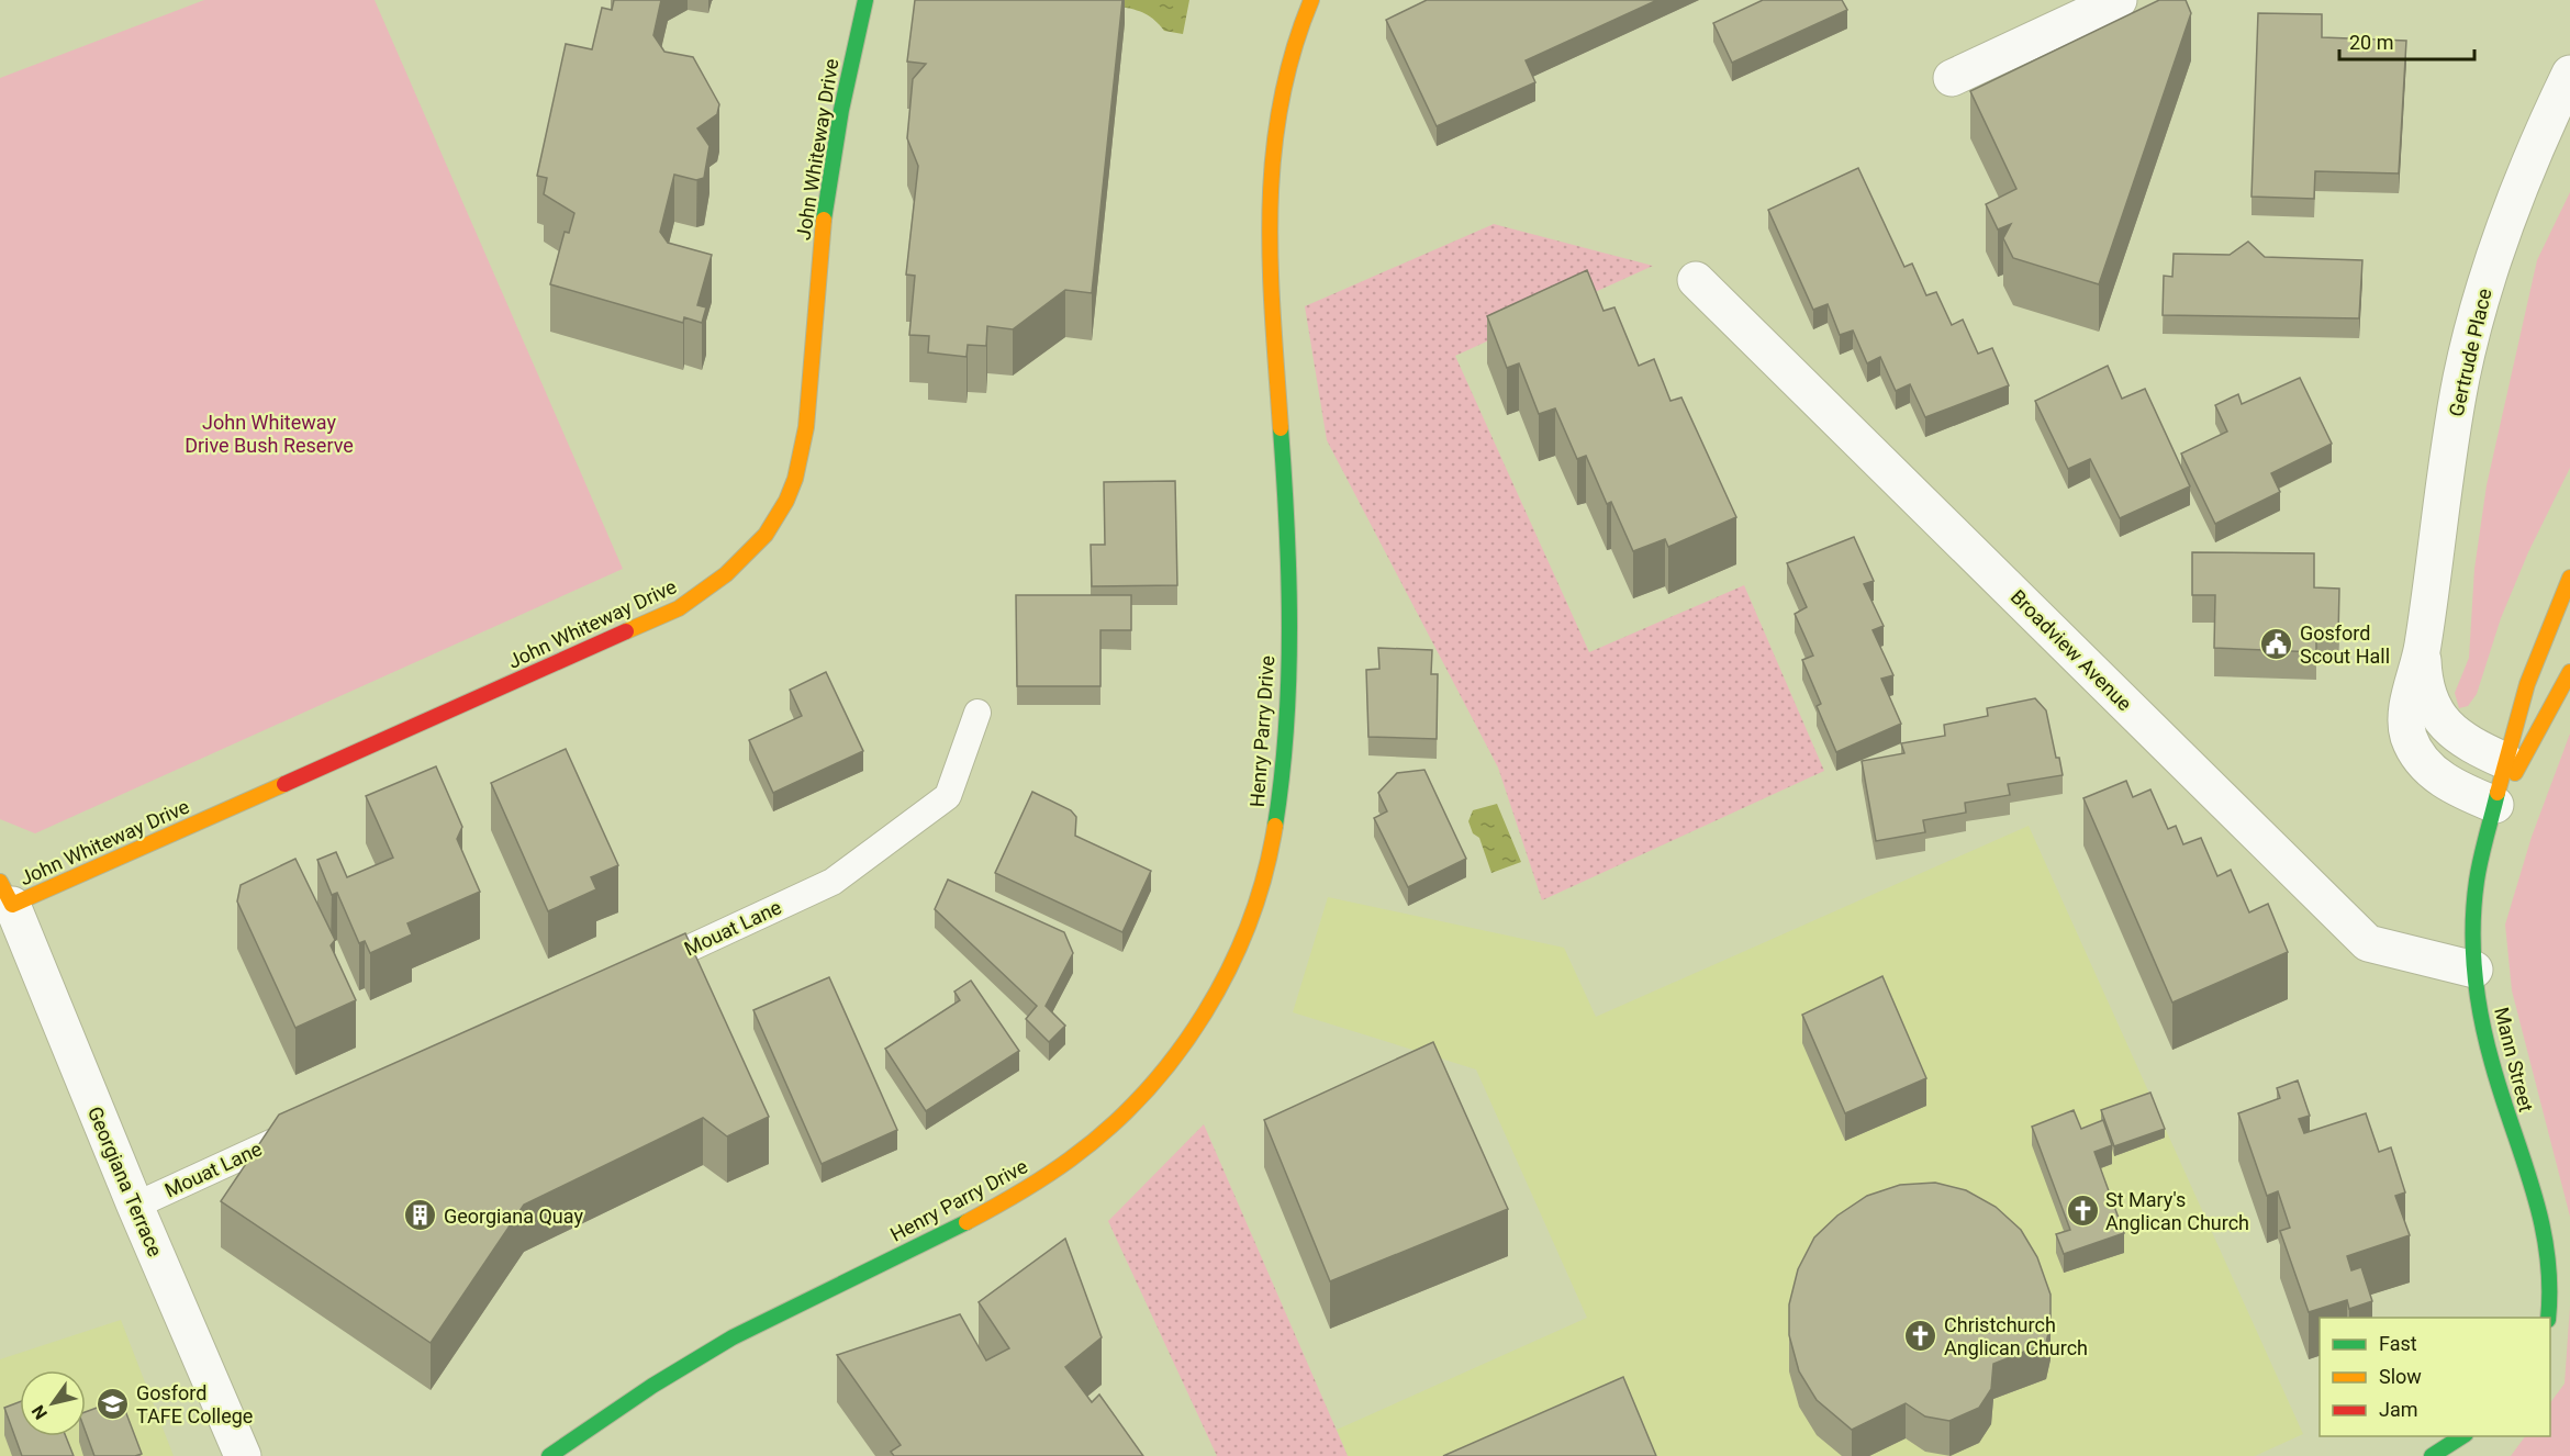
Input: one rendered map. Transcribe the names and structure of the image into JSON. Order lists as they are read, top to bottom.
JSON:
{
  "streets": {
    "street": [
      "John Whiteway Drive",
      "Gertrude Place",
      "Broadview Avenue",
      "Henry Parry Drive",
      "Mann Street",
      "Georgiana Terrace"
    ],
    "lane": ["Mouat Lane"]
  },
  "crossings": [
    ["John Whiteway Drive", "Georgiana Terrace"],
    ["Gertrude Place", "Mann Street"],
    ["Broadview Avenue", "Mann Street"],
    ["Mouat Lane", "Georgiana Terrace"]
  ],
  "parks": ["John Whiteway Drive Bush Reserve"],
  "places": {
    "public building": ["Gosford Scout Hall"],
    "church": ["St Mary's Anglican Church", "Christchurch Anglican Church"],
    "building": ["Georgiana Quay"],
    "school or university": ["Gosford TAFE College"]
  },
  "legend": ["Fast", "Slow", "Jam"],
  "scale_bar": "20 m",
  "north": "bottom left"
}
